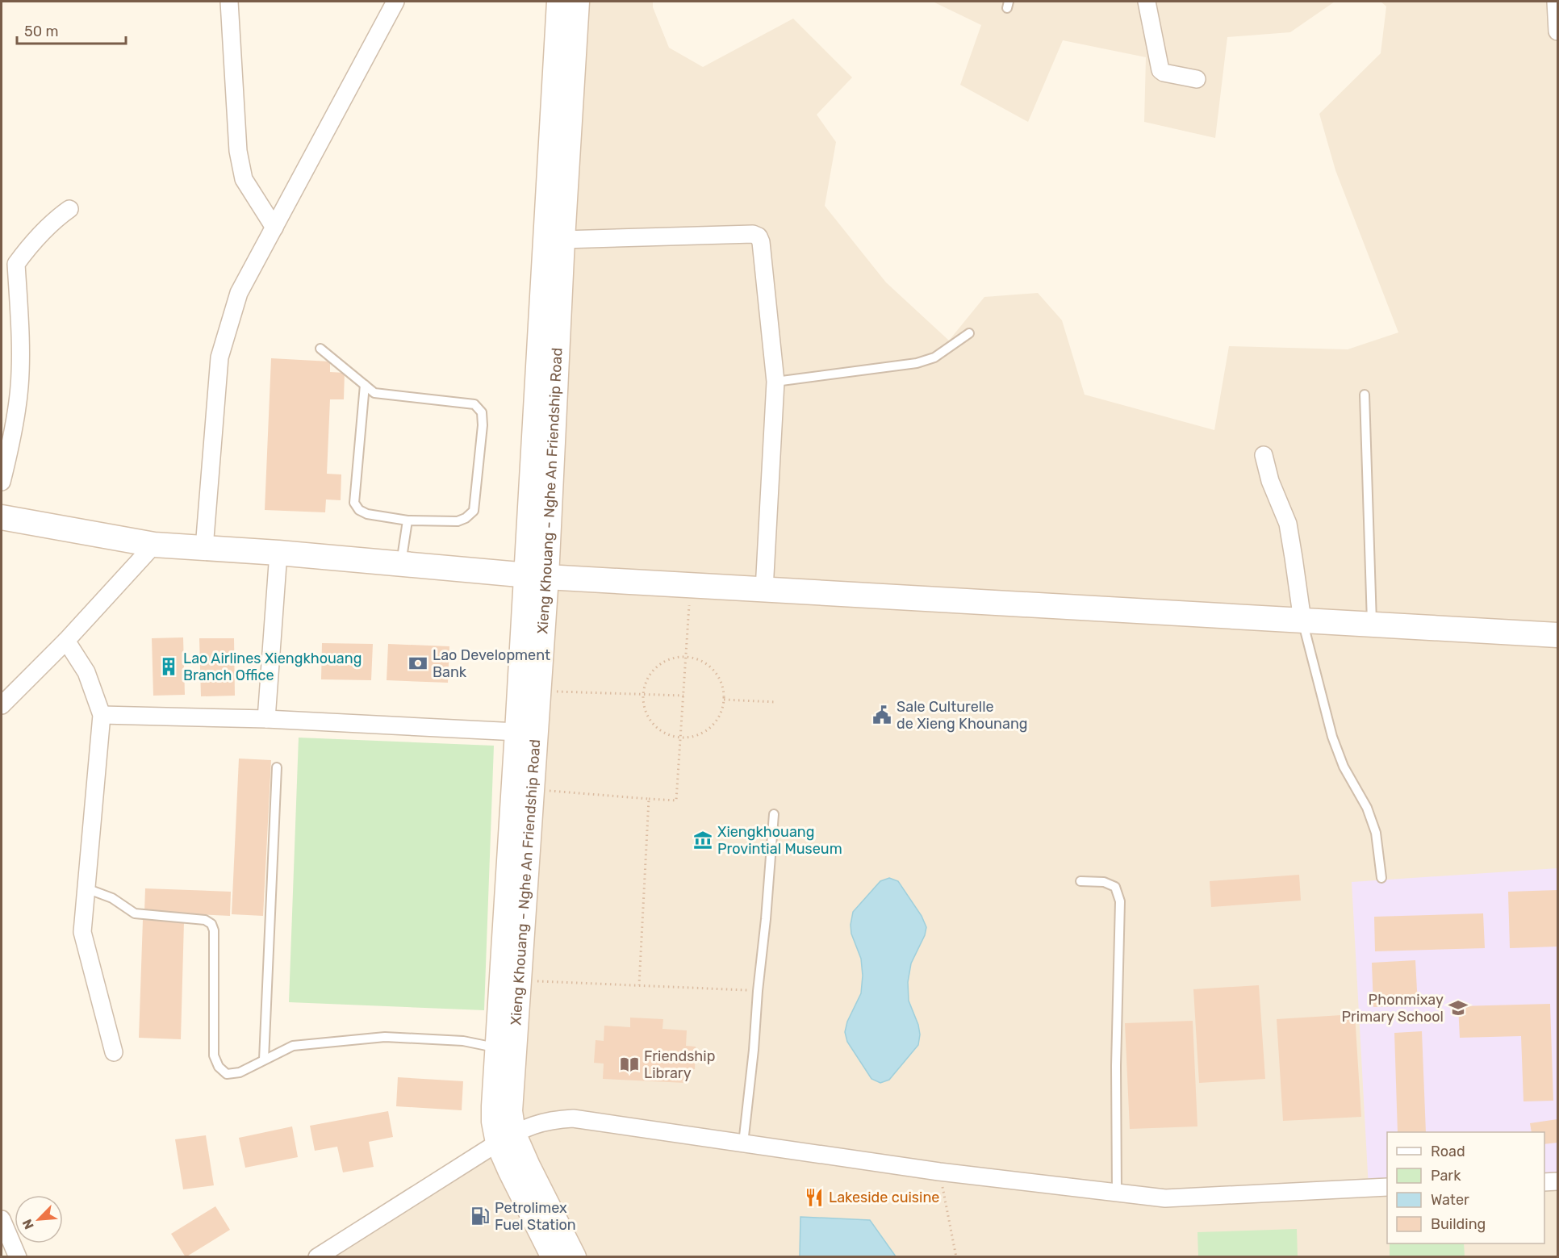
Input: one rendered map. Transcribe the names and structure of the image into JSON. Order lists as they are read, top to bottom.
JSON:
{
  "streets": {
    "street": ["Xieng Khouang - Nghe An Friendship Road"]
  },
  "places": {
    "bank": ["Lao Development Bank"],
    "building": ["Lao Airlines Xiengkhouang Branch Office"],
    "public building": ["Sale Culturelle de Xieng Khounang"],
    "museum": ["Xiengkhouang Provintial Museum"],
    "school or university": ["Phonmixay Primary School"],
    "library": ["Friendship Library"],
    "restaurant": ["Lakeside cuisine"],
    "fuel station": ["Petrolimex Fuel Station"]
  },
  "legend": [
    "Road",
    "Park",
    "Water",
    "Building"
  ],
  "scale_bar": "50 m",
  "north": "bottom left"
}
